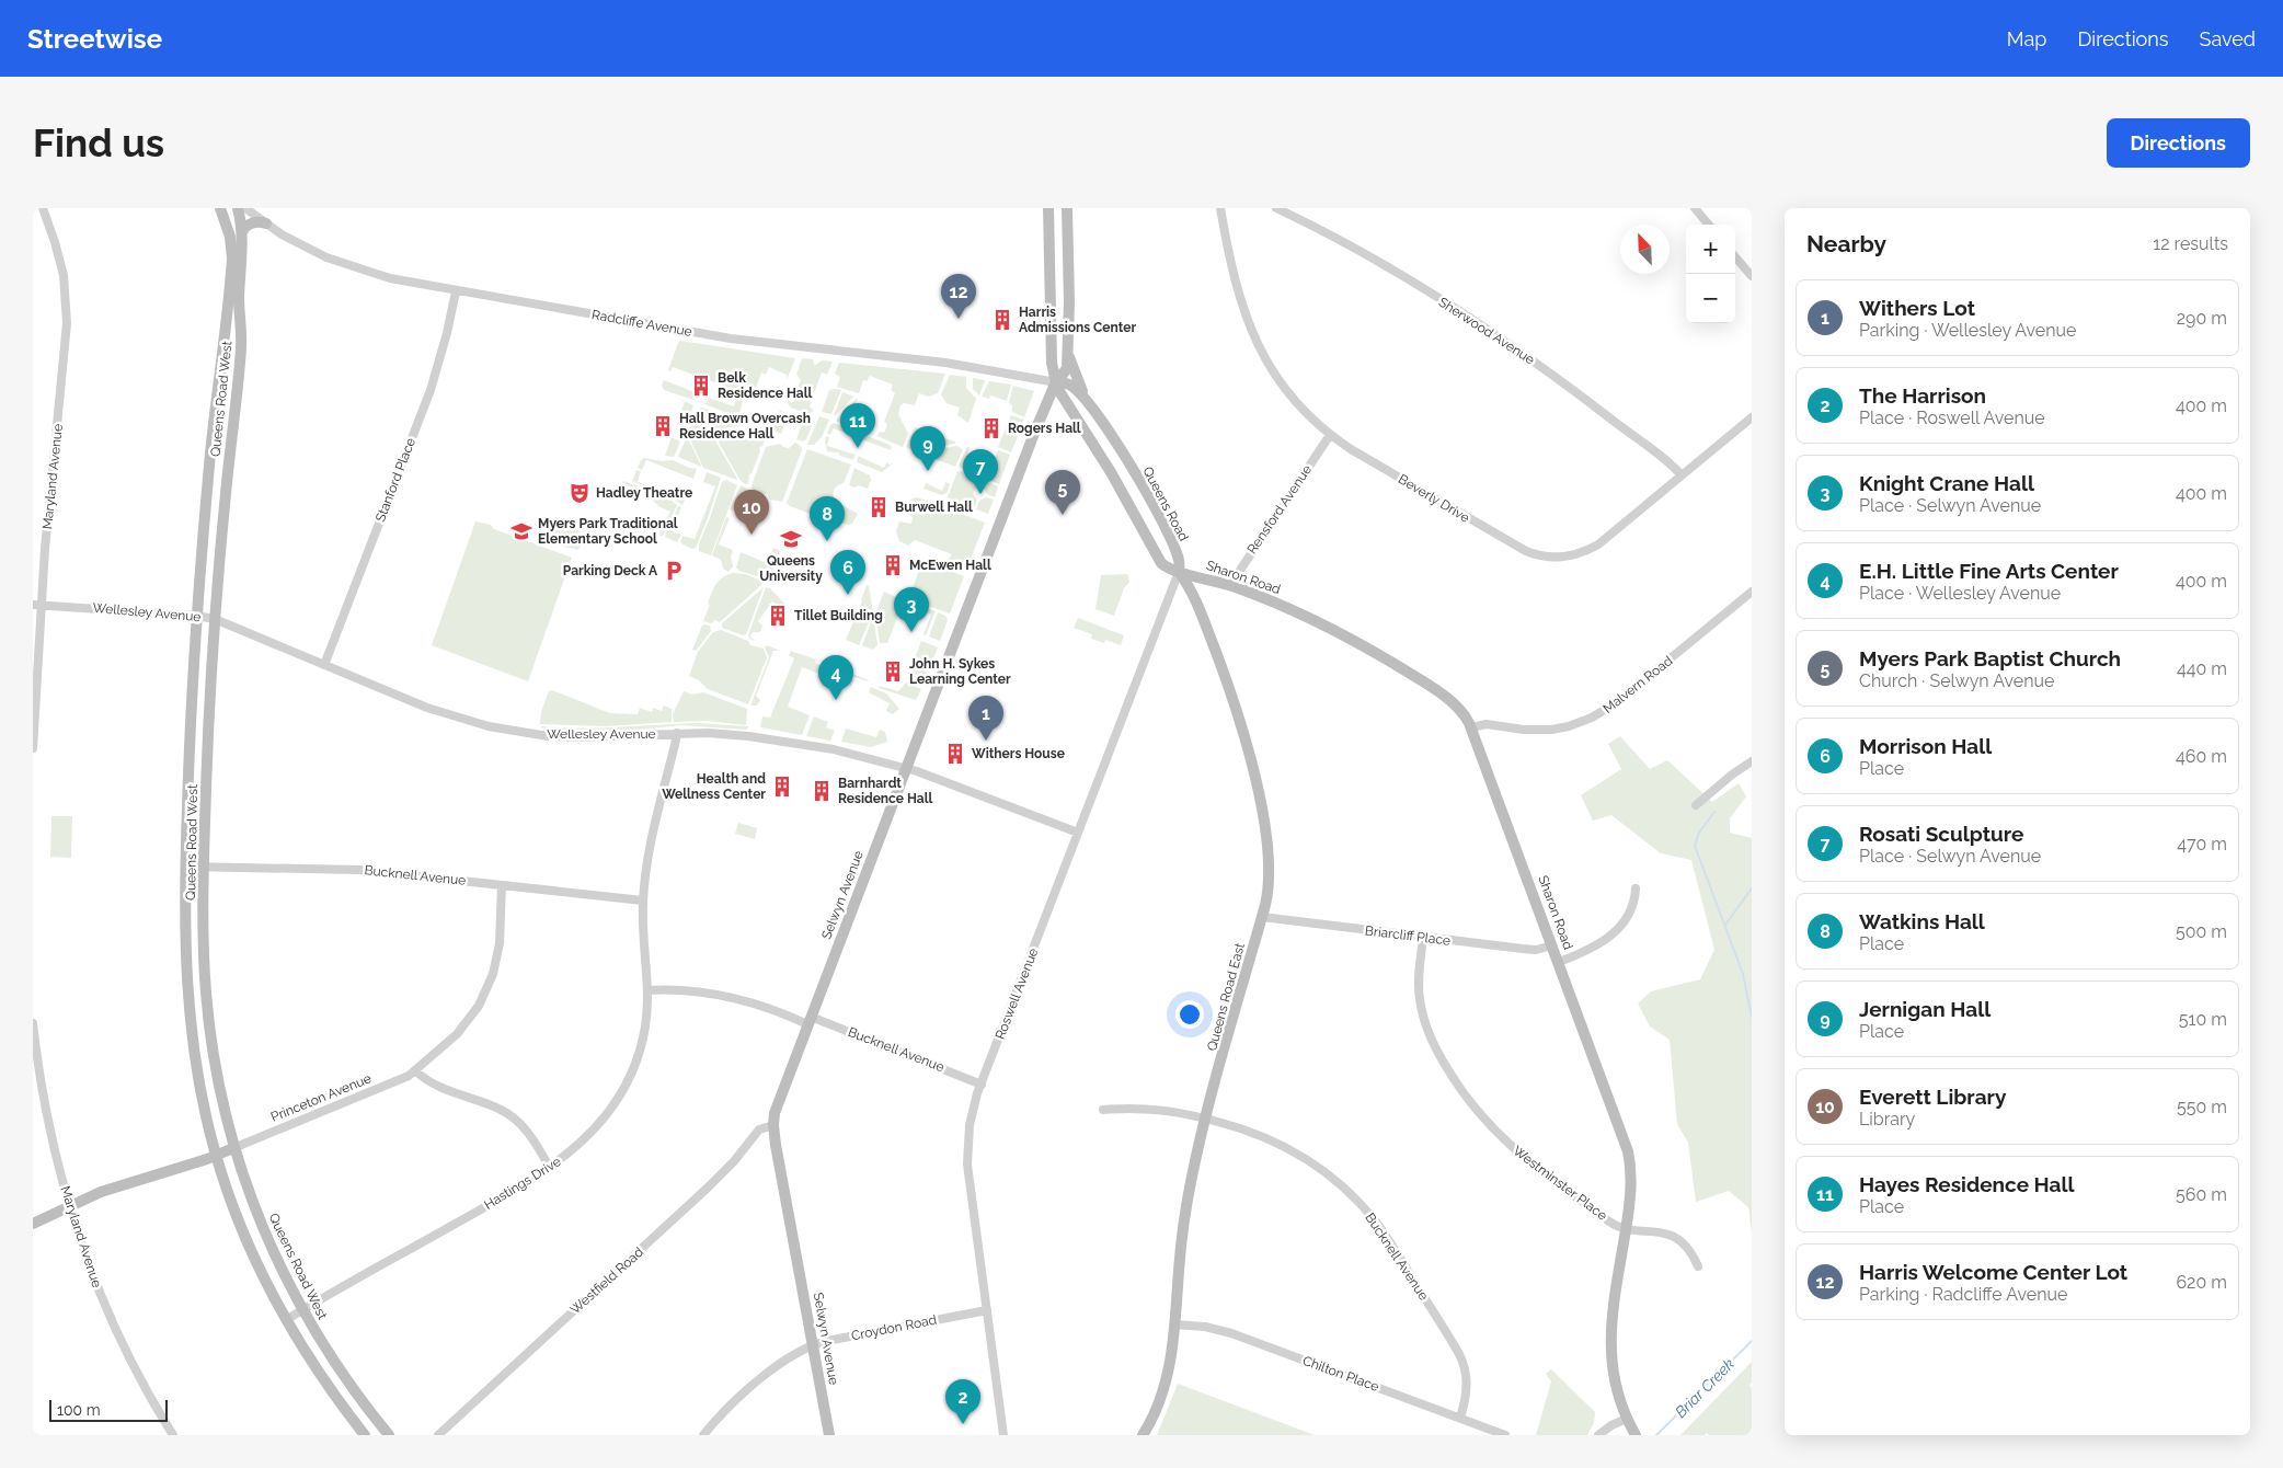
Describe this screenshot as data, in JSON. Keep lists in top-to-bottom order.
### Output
{
  "streets": {
    "street": [
      "Radcliffe Avenue",
      "Sherwood Avenue",
      "Queens Road West",
      "Maryland Avenue",
      "Stanford Place",
      "Beverly Drive",
      "Queens Road",
      "Rensford Avenue",
      "Sharon Road",
      "Wellesley Avenue",
      "Malvern Road",
      "Bucknell Avenue",
      "Selwyn Avenue",
      "Briarcliff Place",
      "Roswell Avenue",
      "Queens Road East",
      "Princeton Avenue",
      "Hastings Drive",
      "Westminster Place",
      "Westfield Road",
      "Croydon Road",
      "Chilton Place"
    ]
  },
  "crossings": [
    ["Radcliffe Avenue", "Stanford Place"],
    ["Radcliffe Avenue", "Queens Road"],
    ["Radcliffe Avenue", "Selwyn Avenue"],
    ["Sherwood Avenue", "Beverly Drive"],
    ["Queens Road West", "Wellesley Avenue"],
    ["Queens Road West", "Bucknell Avenue"],
    ["Queens Road West", "Princeton Avenue"],
    ["Queens Road West", "Hastings Drive"],
    ["Maryland Avenue", "Wellesley Avenue"],
    ["Maryland Avenue", "Princeton Avenue"],
    ["Stanford Place", "Wellesley Avenue"],
    ["Beverly Drive", "Rensford Avenue"],
    ["Queens Road", "Sharon Road"],
    ["Queens Road", "Selwyn Avenue"],
    ["Queens Road", "Roswell Avenue"],
    ["Queens Road", "Queens Road East"],
    ["Rensford Avenue", "Sharon Road"],
    ["Sharon Road", "Malvern Road"],
    ["Sharon Road", "Briarcliff Place"],
    ["Sharon Road", "Roswell Avenue"],
    ["Sharon Road", "Queens Road East"],
    ["Sharon Road", "Westminster Place"],
    ["Wellesley Avenue", "Selwyn Avenue"],
    ["Wellesley Avenue", "Roswell Avenue"],
    ["Wellesley Avenue", "Hastings Drive"],
    ["Bucknell Avenue", "Selwyn Avenue"],
    ["Bucknell Avenue", "Roswell Avenue"],
    ["Bucknell Avenue", "Queens Road East"],
    ["Bucknell Avenue", "Princeton Avenue"],
    ["Bucknell Avenue", "Hastings Drive"],
    ["Bucknell Avenue", "Chilton Place"],
    ["Selwyn Avenue", "Westfield Road"],
    ["Selwyn Avenue", "Croydon Road"],
    ["Briarcliff Place", "Queens Road East"],
    ["Briarcliff Place", "Westminster Place"],
    ["Roswell Avenue", "Queens Road East"],
    ["Roswell Avenue", "Croydon Road"],
    ["Queens Road East", "Chilton Place"]
  ],
  "water": ["Briar Creek"],
  "places": {
    "building": [
      "Harris Admissions Center",
      "Belk Residence Hall",
      "Hall Brown Overcash Residence Hall",
      "Rogers Hall",
      "Burwell Hall",
      "McEwen Hall",
      "Tillet Building",
      "John H. Sykes Learning Center",
      "Withers House",
      "Health and Wellness Center",
      "Barnhardt Residence Hall"
    ],
    "theatre": ["Hadley Theatre"],
    "school or university": ["Myers Park Traditional Elementary School", "Queens University"],
    "parking": ["Parking Deck A"]
  },
  "scale_bar": "100 m",
  "north": "top left",
  "page": {
    "header": "Streetwise",
    "nav": ["Map", "Directions", "Saved"],
    "buttons": "Directions",
    "title": "Find us",
    "heading": ["Nearby", "12 results"],
    "map_buttons": ["+", "−"],
    "pins": [
      "12",
      "11",
      "9",
      "7",
      "5",
      "10",
      "8",
      "6",
      "3",
      "4",
      "1",
      "2"
    ],
    "list": [
      {
        "mark": "1",
        "name": "Withers Lot",
        "note": "Parking · Wellesley Avenue",
        "value": "290 m"
      },
      {
        "mark": "2",
        "name": "The Harrison",
        "note": "Place · Roswell Avenue",
        "value": "400 m"
      },
      {
        "mark": "3",
        "name": "Knight Crane Hall",
        "note": "Place · Selwyn Avenue",
        "value": "400 m"
      },
      {
        "mark": "4",
        "name": "E.H. Little Fine Arts Center",
        "note": "Place · Wellesley Avenue",
        "value": "400 m"
      },
      {
        "mark": "5",
        "name": "Myers Park Baptist Church",
        "note": "Church · Selwyn Avenue",
        "value": "440 m"
      },
      {
        "mark": "6",
        "name": "Morrison Hall",
        "note": "Place",
        "value": "460 m"
      },
      {
        "mark": "7",
        "name": "Rosati Sculpture",
        "note": "Place · Selwyn Avenue",
        "value": "470 m"
      },
      {
        "mark": "8",
        "name": "Watkins Hall",
        "note": "Place",
        "value": "500 m"
      },
      {
        "mark": "9",
        "name": "Jernigan Hall",
        "note": "Place",
        "value": "510 m"
      },
      {
        "mark": "10",
        "name": "Everett Library",
        "note": "Library",
        "value": "550 m"
      },
      {
        "mark": "11",
        "name": "Hayes Residence Hall",
        "note": "Place",
        "value": "560 m"
      },
      {
        "mark": "12",
        "name": "Harris Welcome Center Lot",
        "note": "Parking · Radcliffe Avenue",
        "value": "620 m"
      }
    ],
    "scale": "100 m"
  }
}
